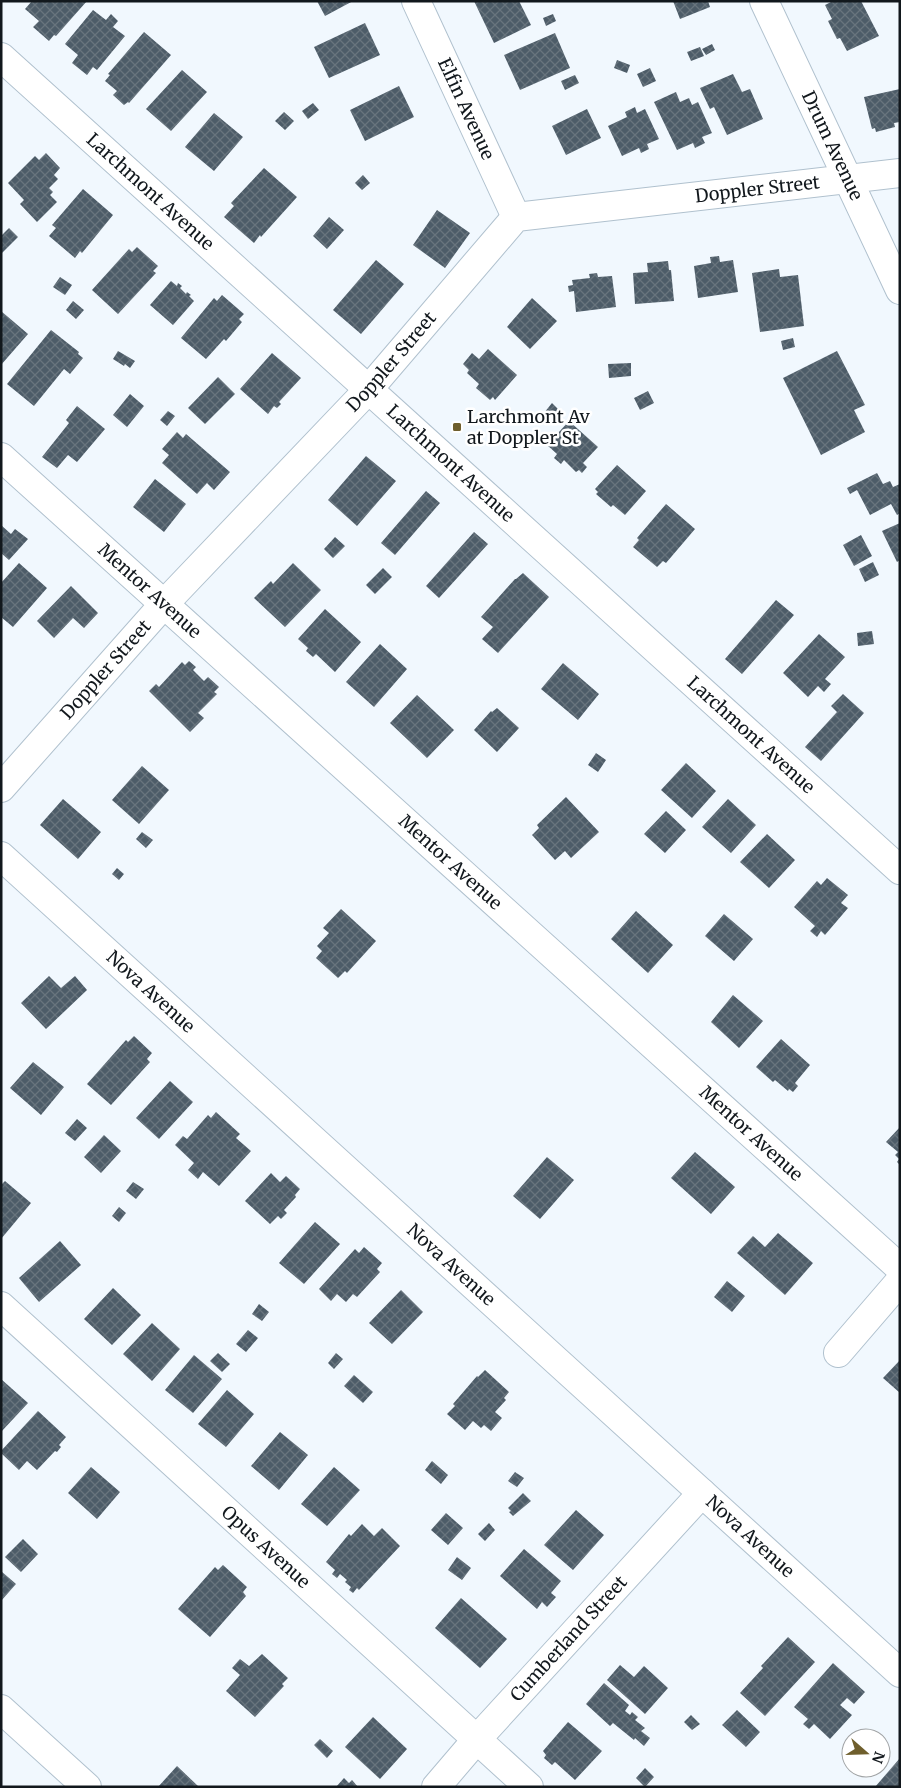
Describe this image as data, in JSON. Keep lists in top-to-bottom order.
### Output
{
  "streets": {
    "street": [
      "Elfin Avenue",
      "Drum Avenue",
      "Doppler Street",
      "Larchmont Avenue",
      "Mentor Avenue",
      "Nova Avenue",
      "Opus Avenue",
      "Cumberland Street"
    ]
  },
  "crossings": [
    ["Elfin Avenue", "Doppler Street"],
    ["Drum Avenue", "Doppler Street"],
    ["Doppler Street", "Larchmont Avenue"],
    ["Doppler Street", "Mentor Avenue"],
    ["Nova Avenue", "Cumberland Street"],
    ["Opus Avenue", "Cumberland Street"]
  ],
  "places": {
    "transit": ["Larchmont Av at Doppler St"]
  },
  "north": "right"
}
